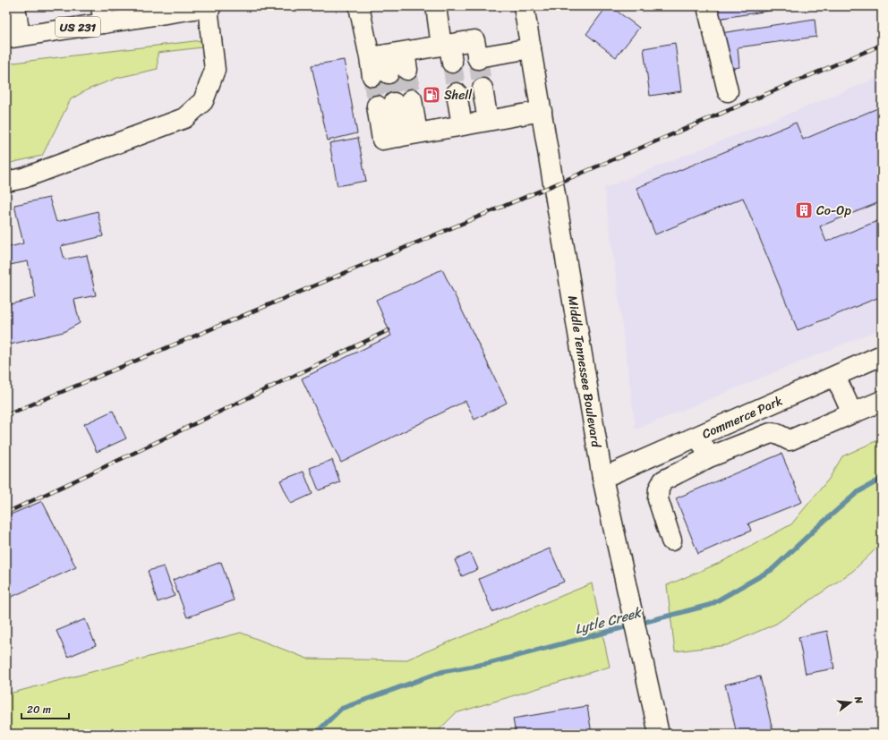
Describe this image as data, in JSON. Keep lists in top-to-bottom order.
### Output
{
  "streets": {
    "main road": ["US 231", "Middle Tennessee Boulevard", "Commerce Park"]
  },
  "crossings": [
    ["Middle Tennessee Boulevard", "Commerce Park"]
  ],
  "water": ["Lytle Creek"],
  "places": {
    "fuel station": ["Shell"],
    "building": ["Co-Op"]
  },
  "scale_bar": "20 m",
  "north": "right"
}
